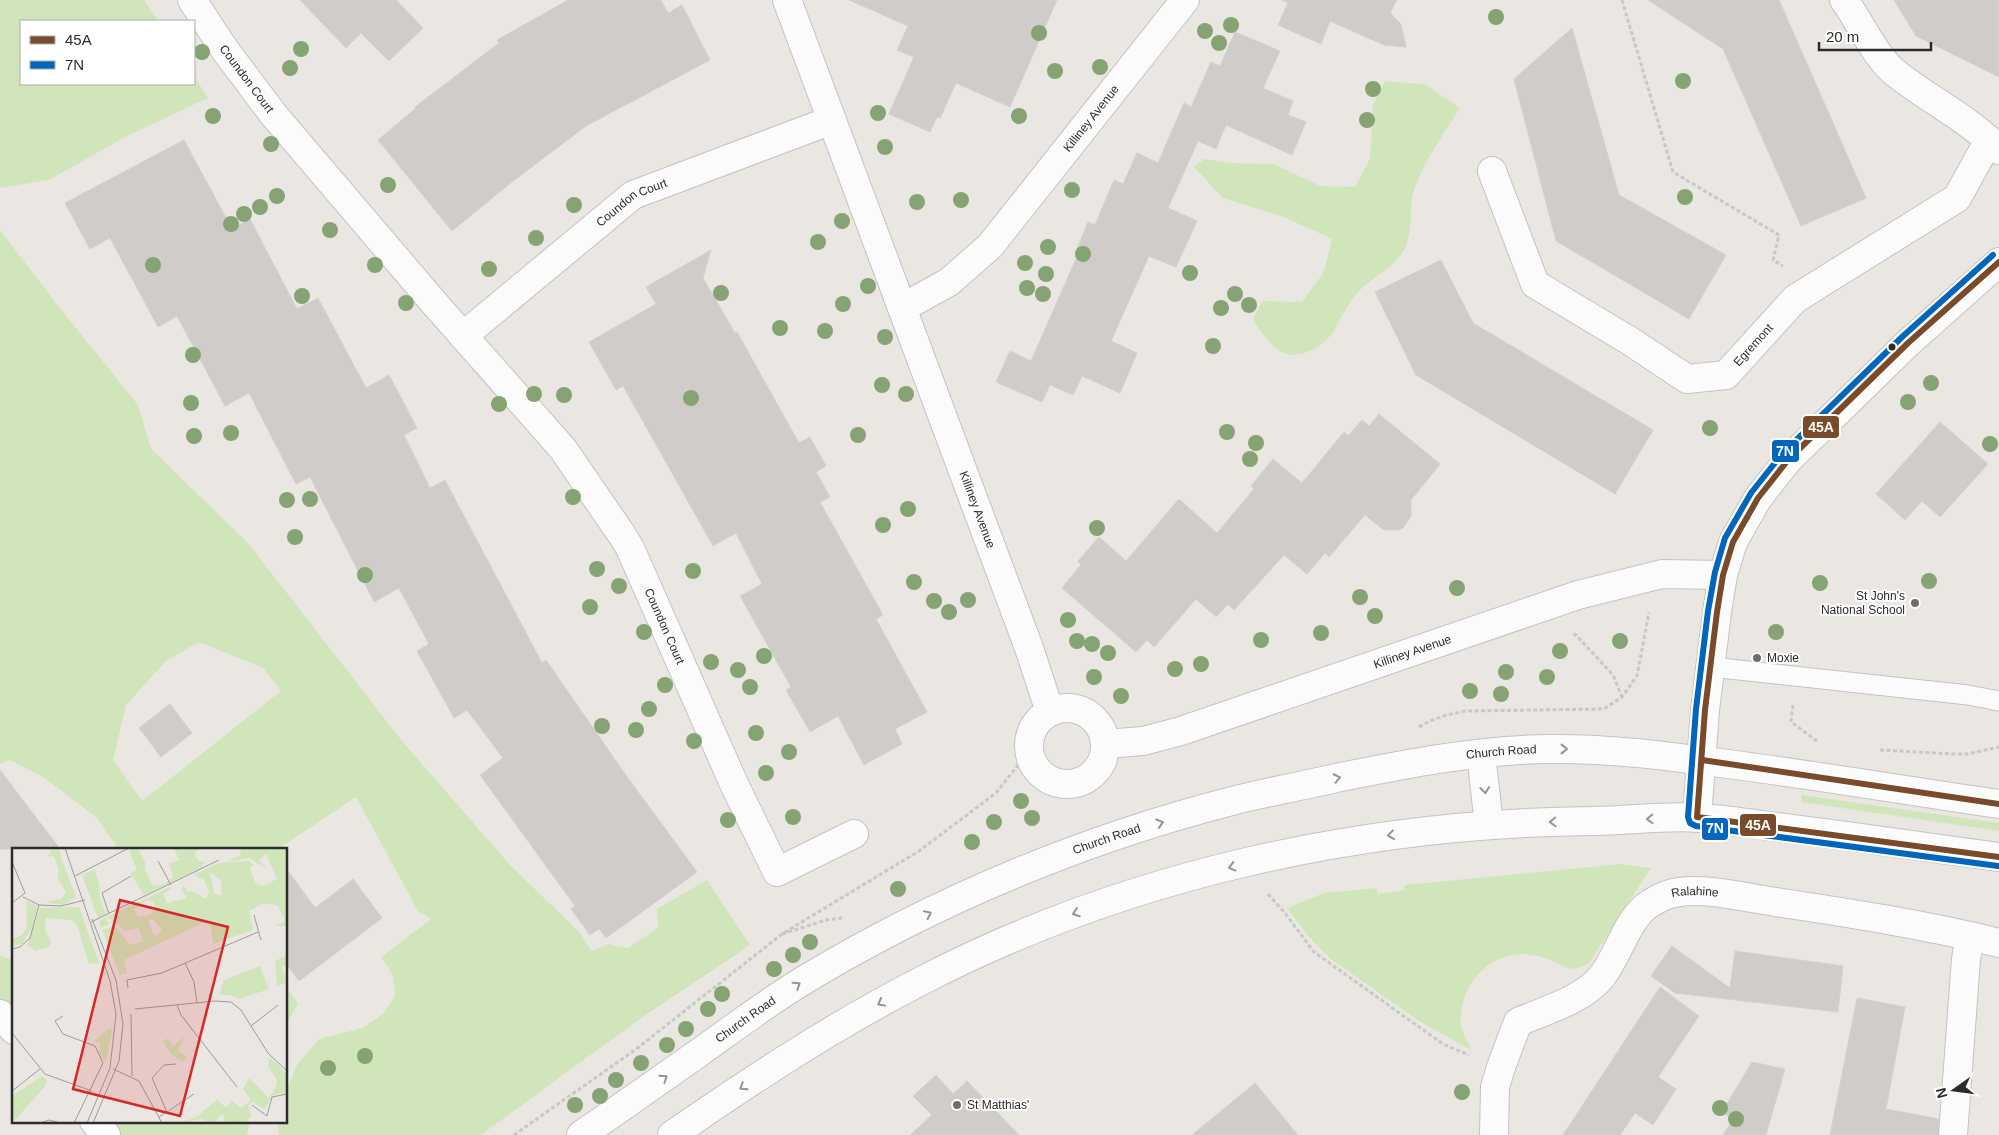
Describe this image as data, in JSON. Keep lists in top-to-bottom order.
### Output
{
  "streets": {
    "street": [
      "Coundon Court",
      "Killiney Avenue",
      "Egremont",
      "Church Road",
      "Ralahine"
    ]
  },
  "crossings": [
    ["Coundon Court", "Killiney Avenue"]
  ],
  "places": ["St John's National School", "Moxie", "St Matthias'"],
  "lines": ["transit line 7N", "transit line 45A"],
  "legend": ["45A", "7N"],
  "scale_bar": "20 m",
  "north": "left"
}
